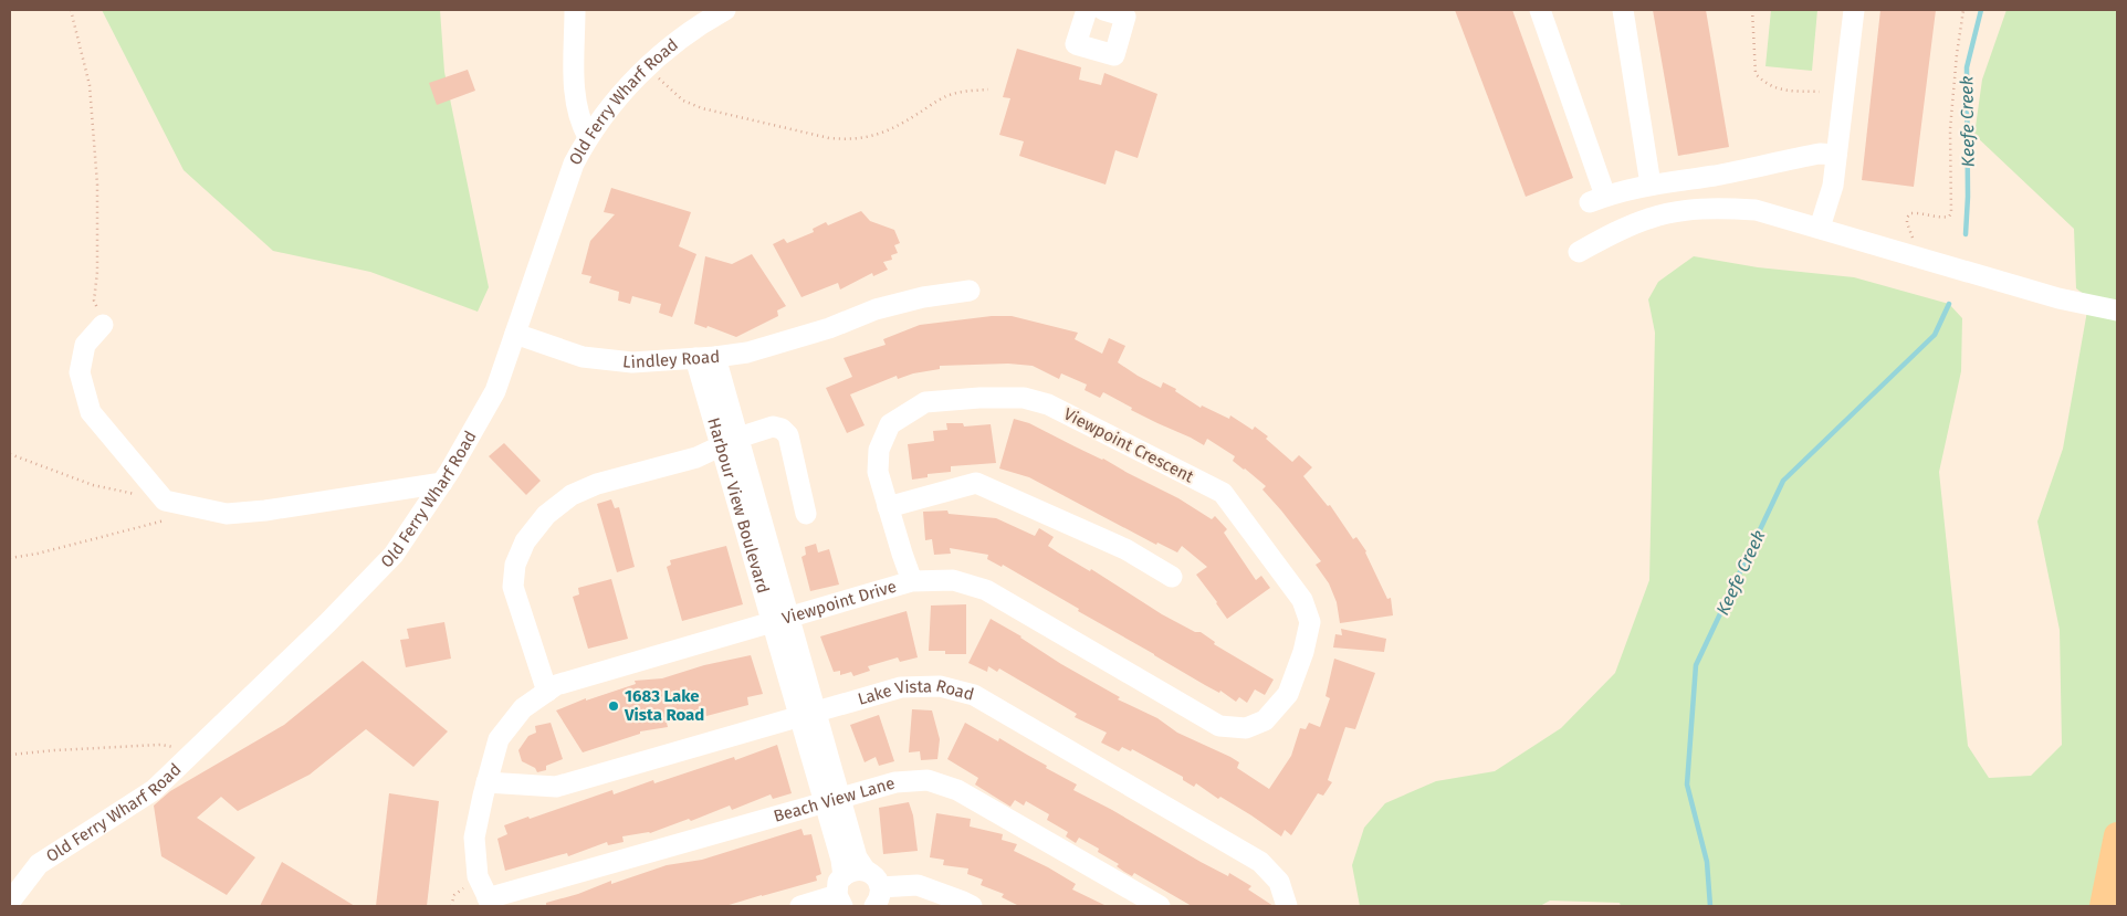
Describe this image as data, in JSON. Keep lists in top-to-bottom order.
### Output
{
  "streets": {
    "street": [
      "Old Ferry Wharf Road",
      "Lindley Road",
      "Viewpoint Crescent",
      "Harbour View Boulevard",
      "Viewpoint Drive",
      "Lake Vista Road",
      "Beach View Lane"
    ]
  },
  "crossings": [
    ["Old Ferry Wharf Road", "Lindley Road"],
    ["Lindley Road", "Harbour View Boulevard"],
    ["Viewpoint Crescent", "Viewpoint Drive"],
    ["Harbour View Boulevard", "Viewpoint Drive"],
    ["Harbour View Boulevard", "Lake Vista Road"],
    ["Harbour View Boulevard", "Beach View Lane"],
    ["Viewpoint Drive", "Lake Vista Road"],
    ["Viewpoint Drive", "Beach View Lane"]
  ],
  "water": ["Keefe Creek"],
  "places": ["1683 Lake Vista Road"]
}
